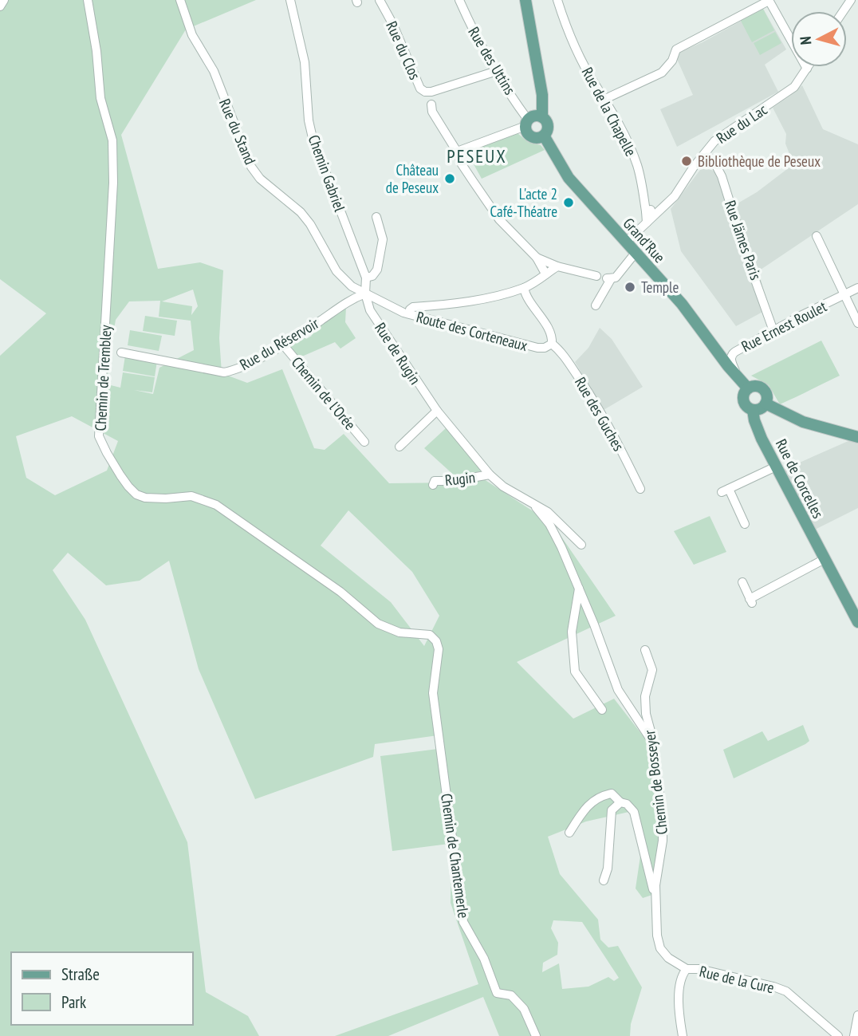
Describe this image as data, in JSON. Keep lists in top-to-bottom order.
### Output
{
  "streets": {
    "main road": ["Grand'Rue", "Rue de Corcelles"],
    "street": [
      "Rue du Clos",
      "Rue des Uttins",
      "Rue de la Chapelle",
      "Rue du Lac",
      "Rue du Stand",
      "Chemin Gabriel",
      "Rue Jämes Paris",
      "Rue Ernest Roulet",
      "Route des Corteneaux",
      "Rue du Réservoir",
      "Rue de Rugin",
      "Chemin de Trembley",
      "Chemin de l'Orée",
      "Rue des Guches",
      "Rugin",
      "Chemin de Bosseyer",
      "Chemin de Chantemerle",
      "Rue de la Cure"
    ]
  },
  "crossings": [
    ["Rue du Clos", "Rue des Uttins"],
    ["Rue des Uttins", "Grand'Rue"],
    ["Rue de la Chapelle", "Rue du Lac"],
    ["Rue du Lac", "Rue Jämes Paris"],
    ["Rue du Stand", "Chemin Gabriel"],
    ["Rue du Stand", "Route des Corteneaux"],
    ["Rue du Stand", "Rue du Réservoir"],
    ["Rue du Stand", "Rue de Rugin"],
    ["Chemin Gabriel", "Route des Corteneaux"],
    ["Chemin Gabriel", "Rue du Réservoir"],
    ["Chemin Gabriel", "Rue de Rugin"],
    ["Grand'Rue", "Rue Ernest Roulet"],
    ["Grand'Rue", "Rue de Corcelles"],
    ["Rue Jämes Paris", "Rue Ernest Roulet"],
    ["Route des Corteneaux", "Rue du Réservoir"],
    ["Route des Corteneaux", "Rue de Rugin"],
    ["Route des Corteneaux", "Rue des Guches"],
    ["Rue du Réservoir", "Rue de Rugin"],
    ["Rue du Réservoir", "Chemin de l'Orée"],
    ["Rue de Rugin", "Rugin"],
    ["Rue de Rugin", "Chemin de Bosseyer"],
    ["Chemin de Trembley", "Chemin de Chantemerle"],
    ["Chemin de Bosseyer", "Rue de la Cure"]
  ],
  "districts": ["PESEUX"],
  "places": [
    "Bibliothèque de Peseux",
    "Château de Peseux",
    "L'acte 2 Café-Théatre",
    "Temple"
  ],
  "legend": ["Straße", "Park"],
  "north": "left"
}
